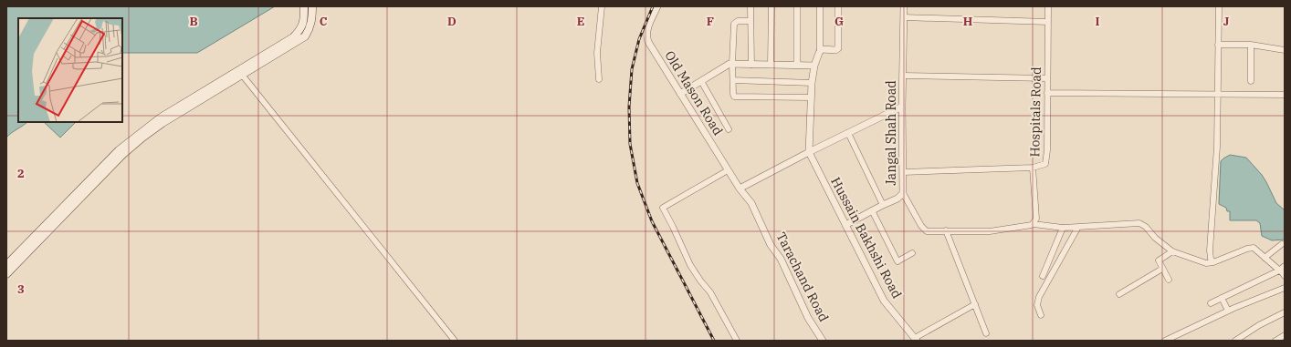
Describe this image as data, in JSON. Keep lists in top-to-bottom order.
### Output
{
  "streets": {
    "street": [
      "Old Mason Road",
      "Hospitals Road",
      "Jangal Shah Road",
      "Hussain Bakhshi Road",
      "Tarachand Road"
    ]
  },
  "crossings": [
    ["Old Mason Road", "Tarachand Road"],
    ["Hospitals Road", "Jangal Shah Road"],
    ["Jangal Shah Road", "Hussain Bakhshi Road"]
  ],
  "grid": {
    "columns": [
      "B",
      "C",
      "D",
      "E",
      "F",
      "G",
      "H",
      "I",
      "J"
    ],
    "rows": ["2", "3"]
  }
}
